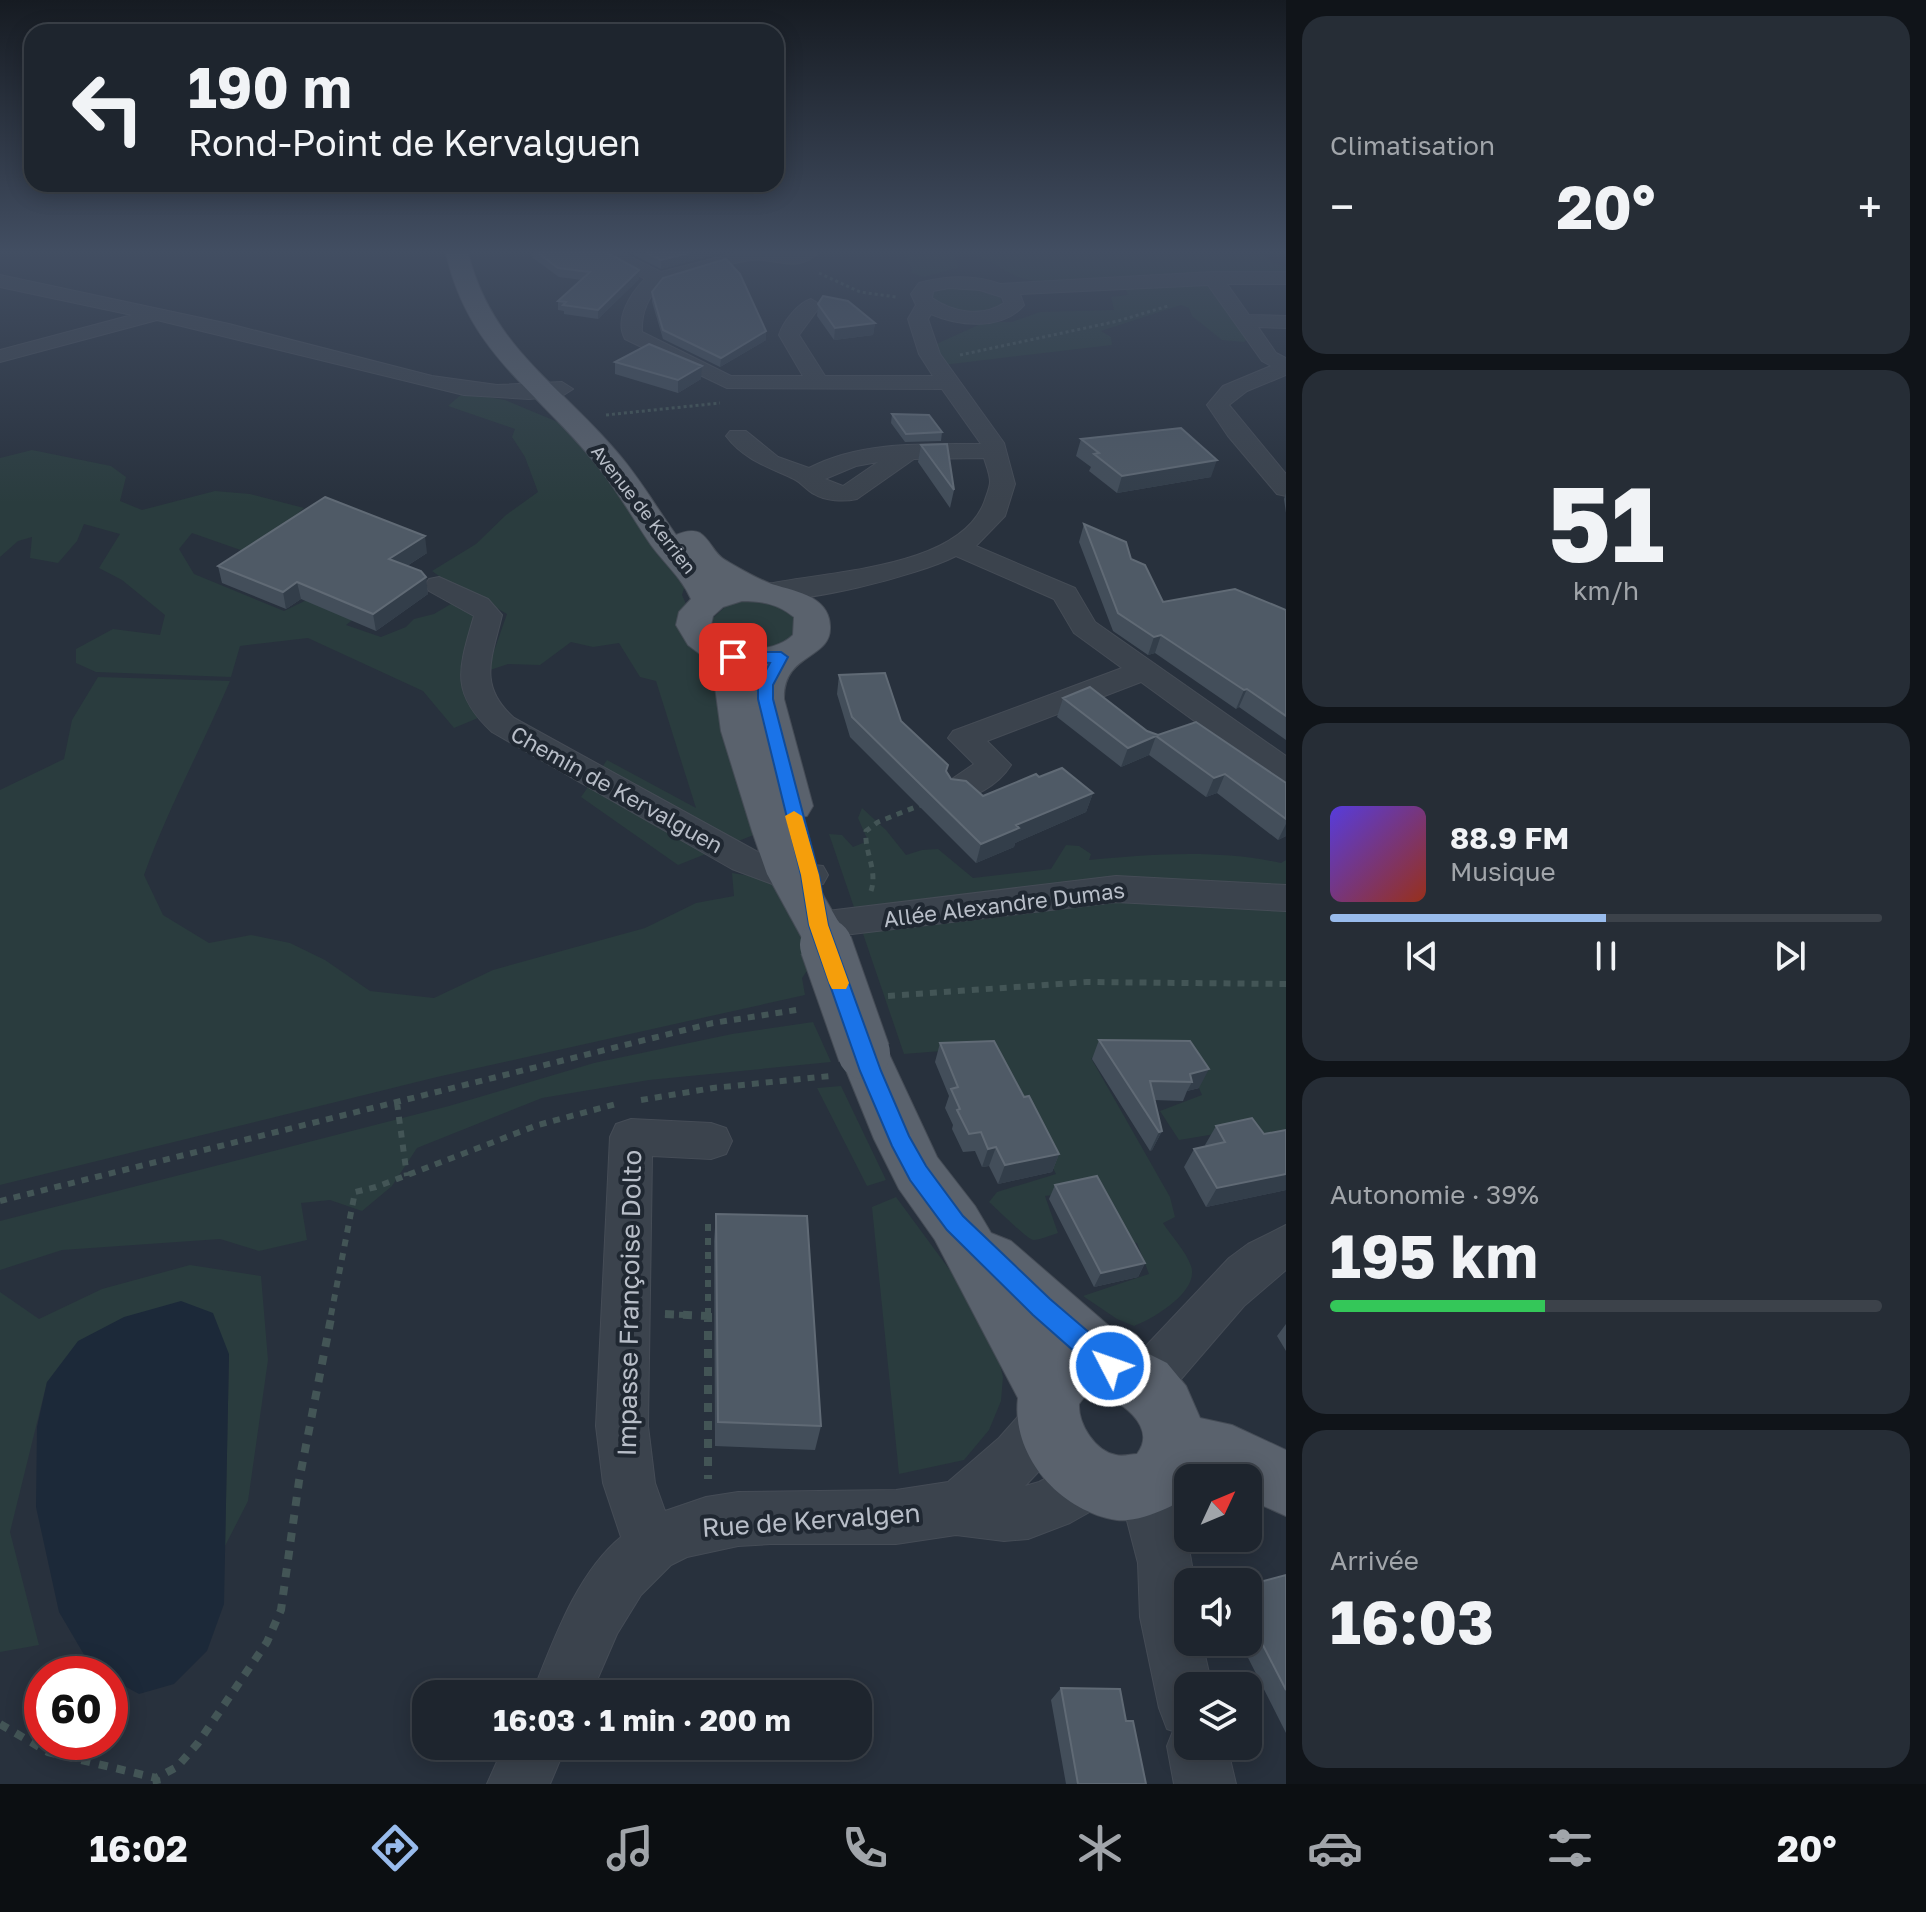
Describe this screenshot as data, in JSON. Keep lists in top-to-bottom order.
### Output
{
  "streets": {
    "main road": ["Avenue de Kerrien"],
    "street": [
      "Chemin de Kervalguen",
      "Allée Alexandre Dumas",
      "Impasse Françoise Dolto",
      "Rue de Kervalgen"
    ]
  },
  "crossings": [
    ["Impasse Françoise Dolto", "Rue de Kervalgen"]
  ],
  "north": "top right",
  "page": {
    "tile": [
      "Climatisation",
      ["51", "km/h"],
      ["Autonomie · 39%", "195 km"],
      ["Arrivée", "16:03"]
    ],
    "turn": ["190 m", "Rond-Point de Kervalguen"],
    "heat": ["−", "20°", "+"],
    "song": ["88.9 FM", "Musique"],
    "limit": "60",
    "trip": "16:03 · 1 min · 200 m",
    "tabs": ["16:02", "20°"]
  }
}
